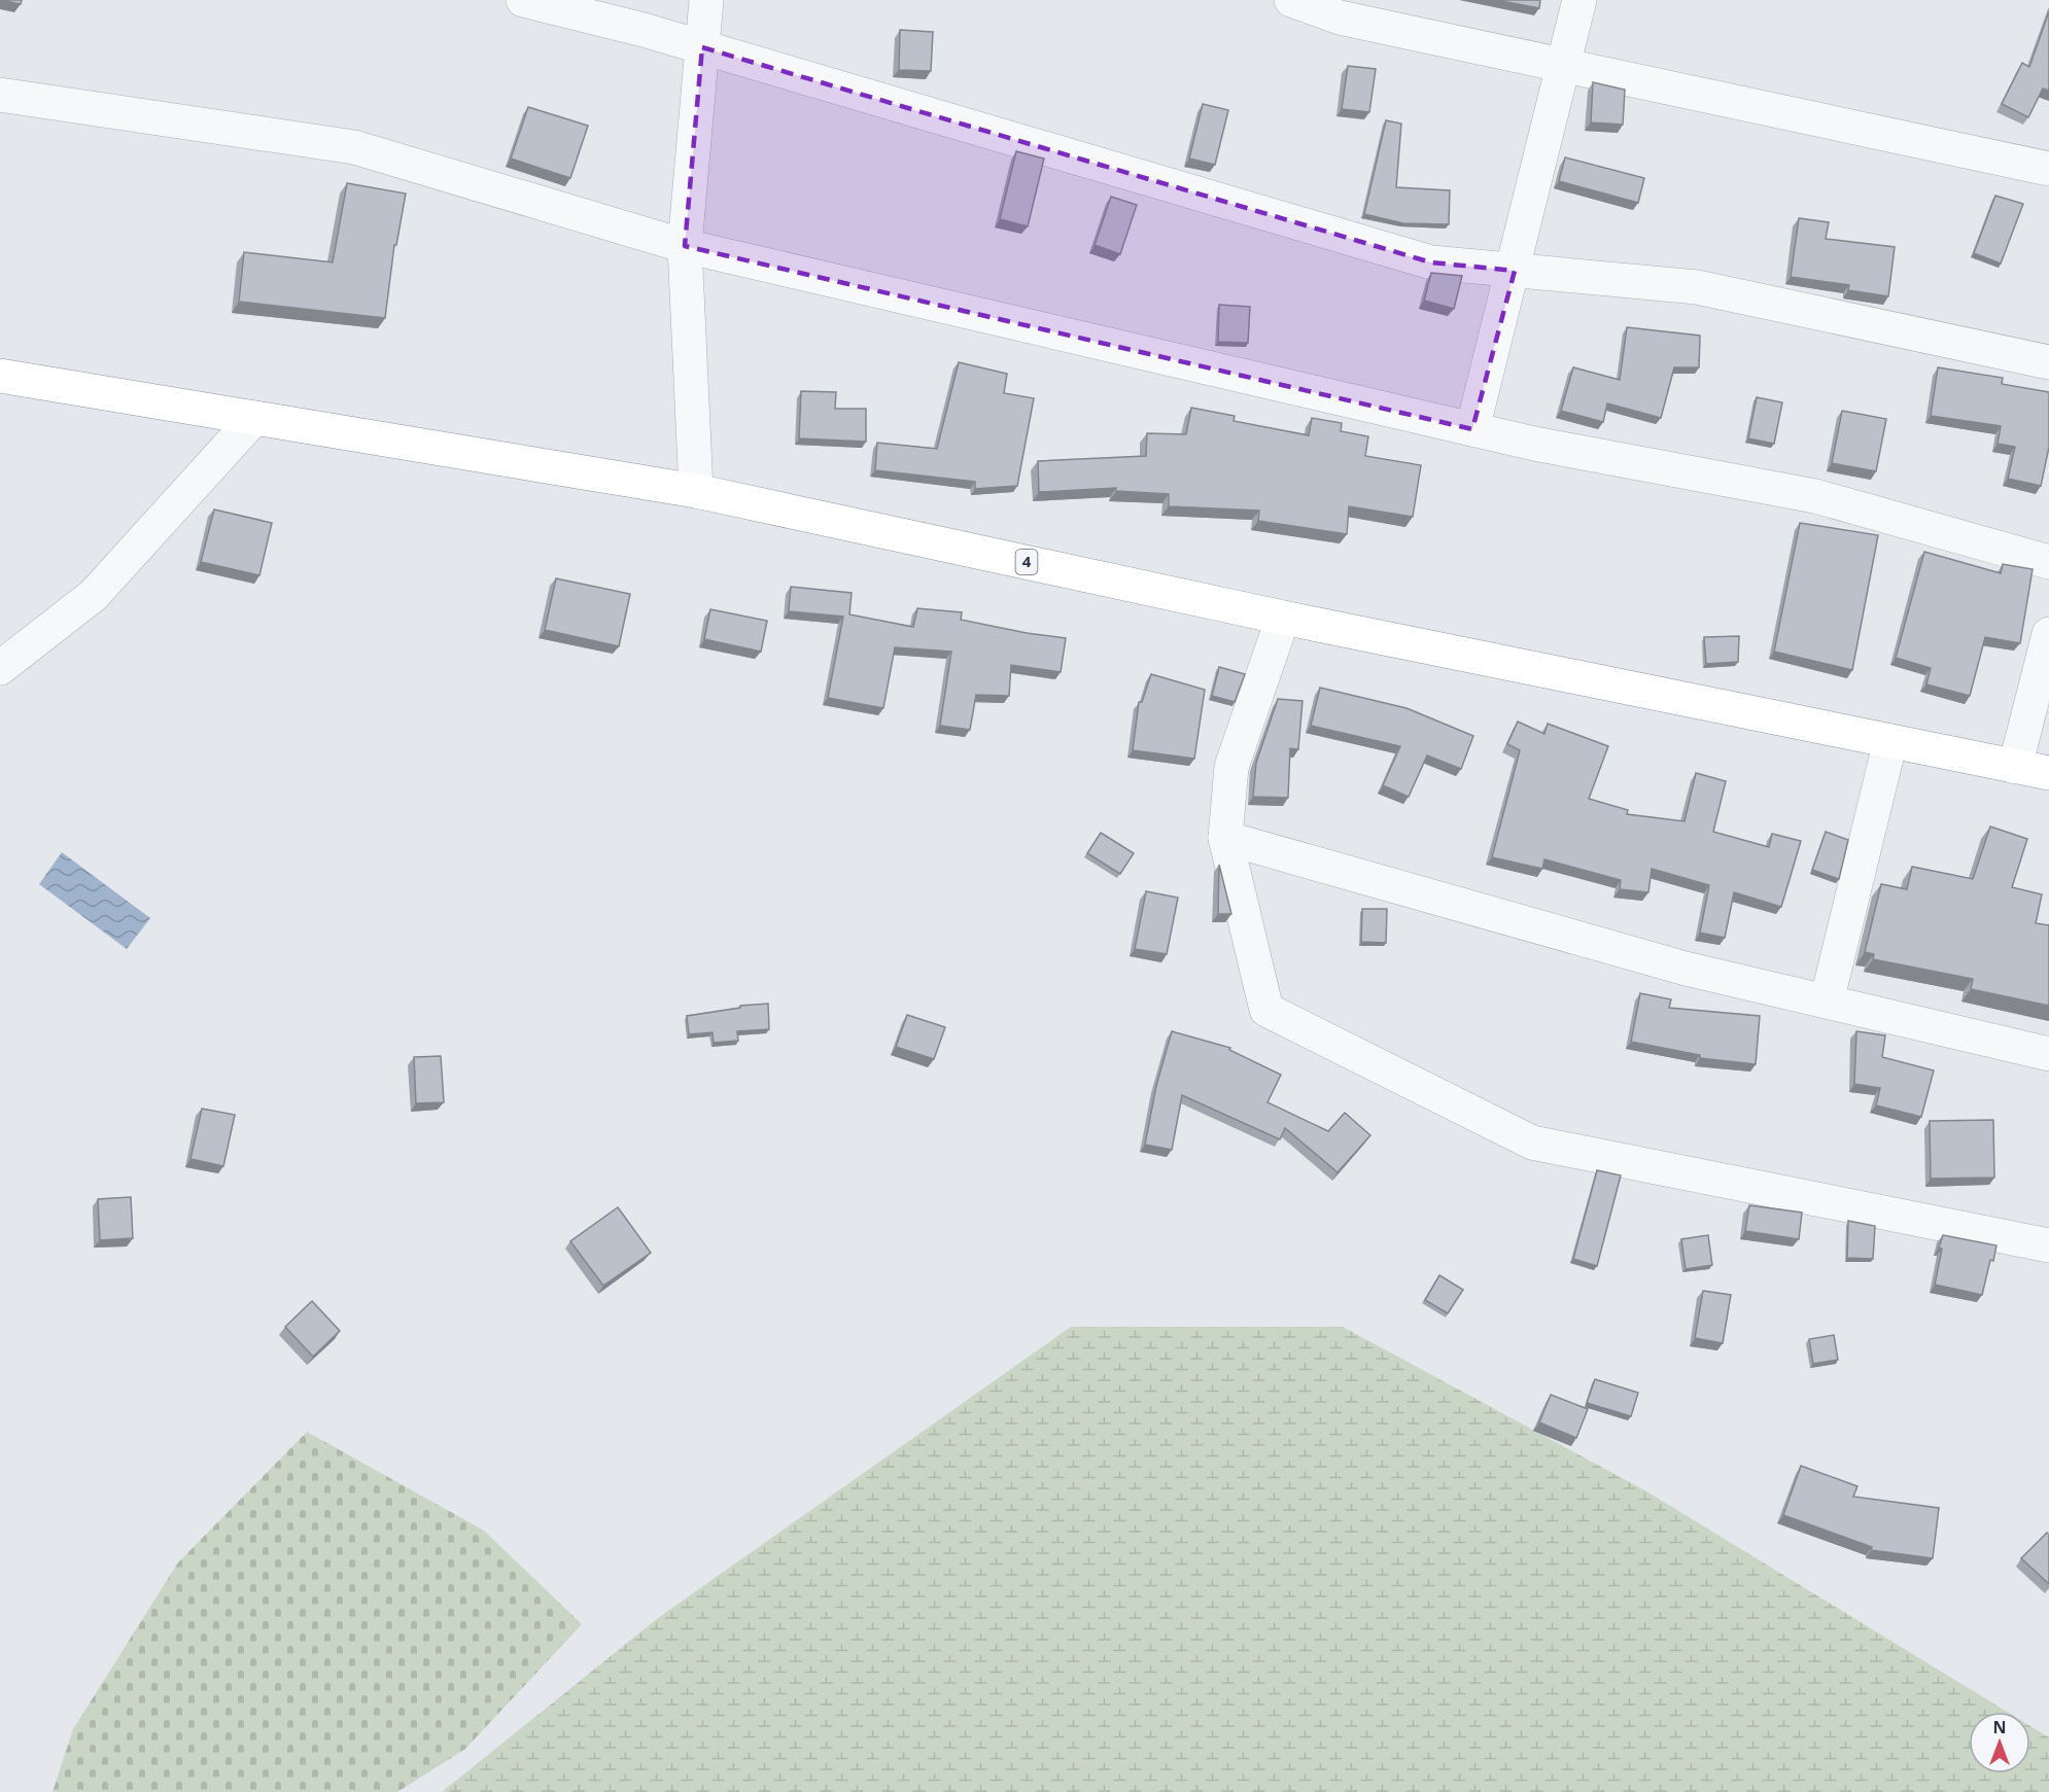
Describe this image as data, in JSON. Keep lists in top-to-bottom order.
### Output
{
  "streets": {
    "highway": ["4"]
  },
  "north": "top"
}
